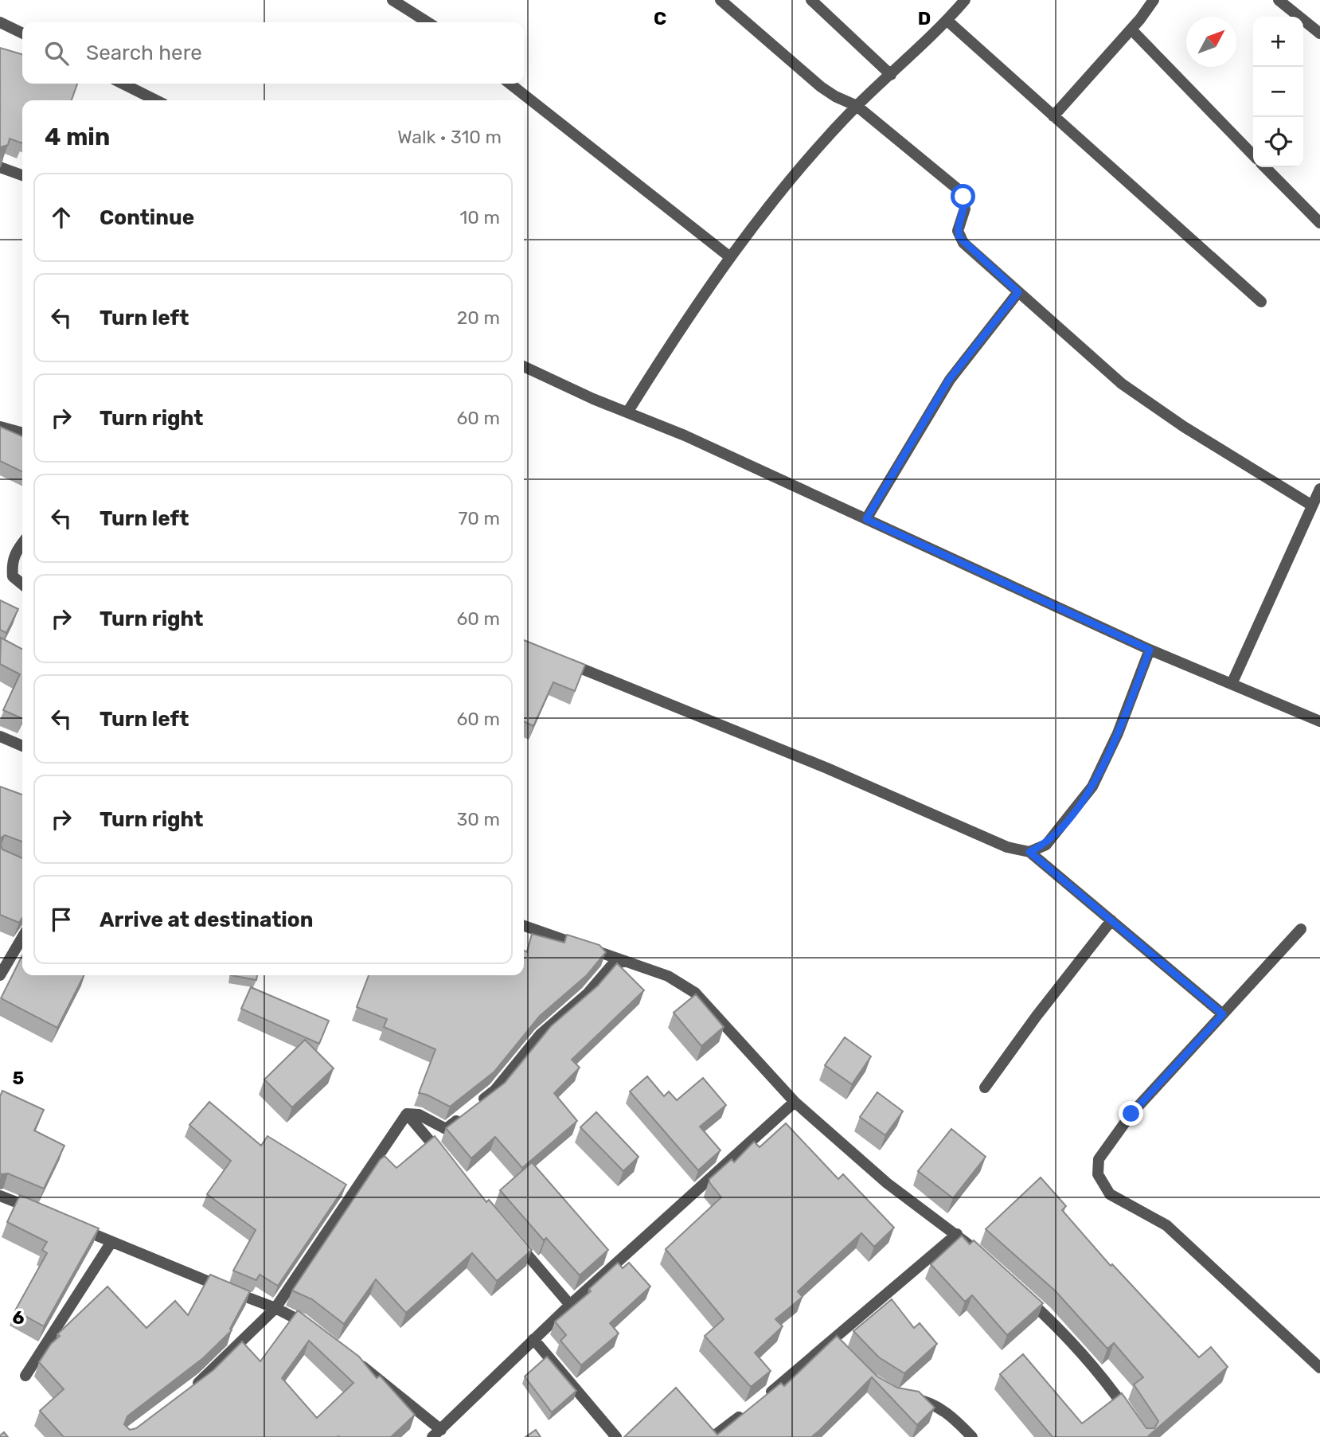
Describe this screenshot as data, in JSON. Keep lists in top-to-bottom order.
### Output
{
  "north": "top right",
  "page": {
    "map_buttons": ["+", "−"],
    "search": "Search here",
    "heading": ["4 min", "Walk · 310 m"],
    "list": [
      ["Continue", "10 m"],
      ["Turn left", "20 m"],
      ["Turn right", "60 m"],
      ["Turn left", "70 m"],
      ["Turn right", "60 m"],
      ["Turn left", "60 m"],
      ["Turn right", "30 m"],
      "Arrive at destination"
    ]
  },
  "grid": {
    "columns": ["C", "D"],
    "rows": ["5", "6"]
  }
}
